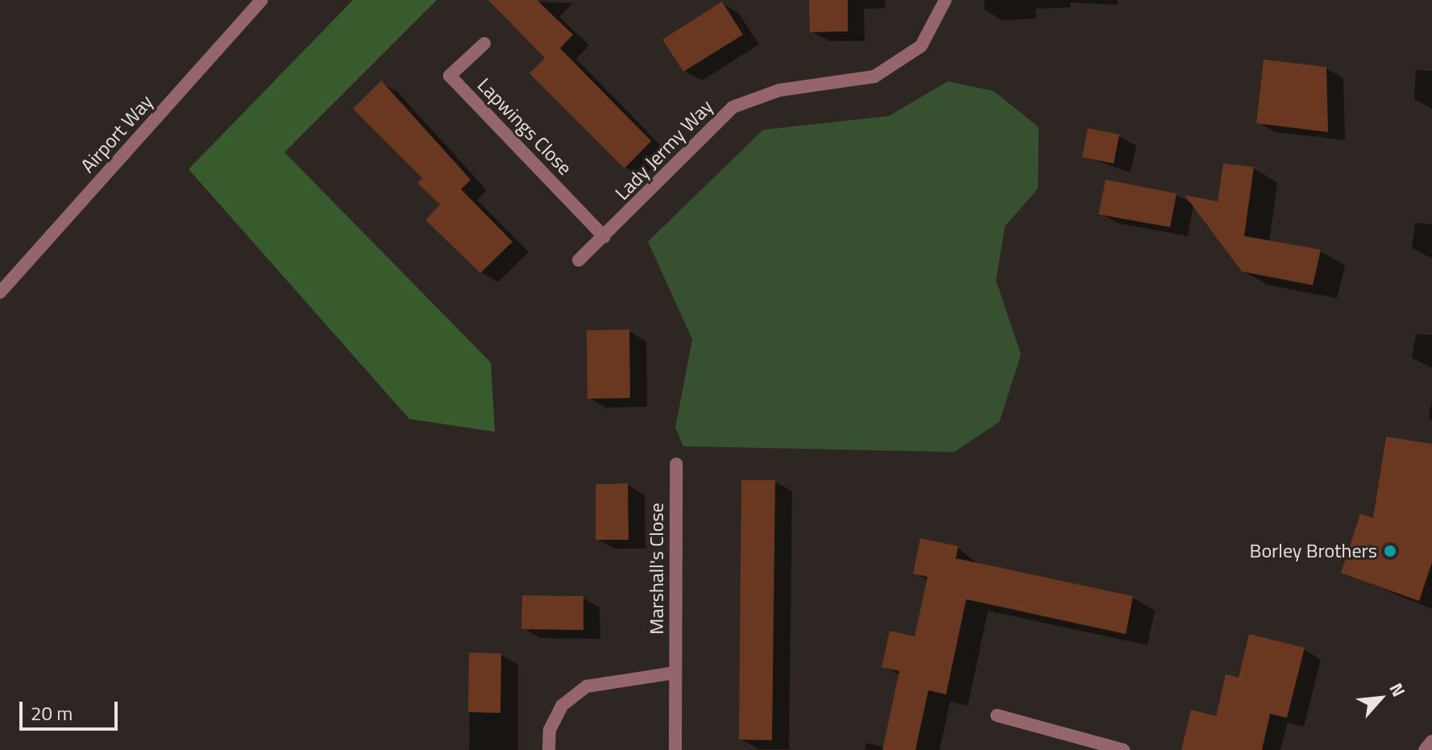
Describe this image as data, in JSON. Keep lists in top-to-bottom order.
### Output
{
  "streets": {
    "street": [
      "Lapwings Close",
      "Airport Way",
      "Lady Jermy Way",
      "Marshall's Close"
    ]
  },
  "crossings": [
    ["Lapwings Close", "Lady Jermy Way"]
  ],
  "places": ["Borley Brothers"],
  "scale_bar": "20 m",
  "north": "top right"
}
